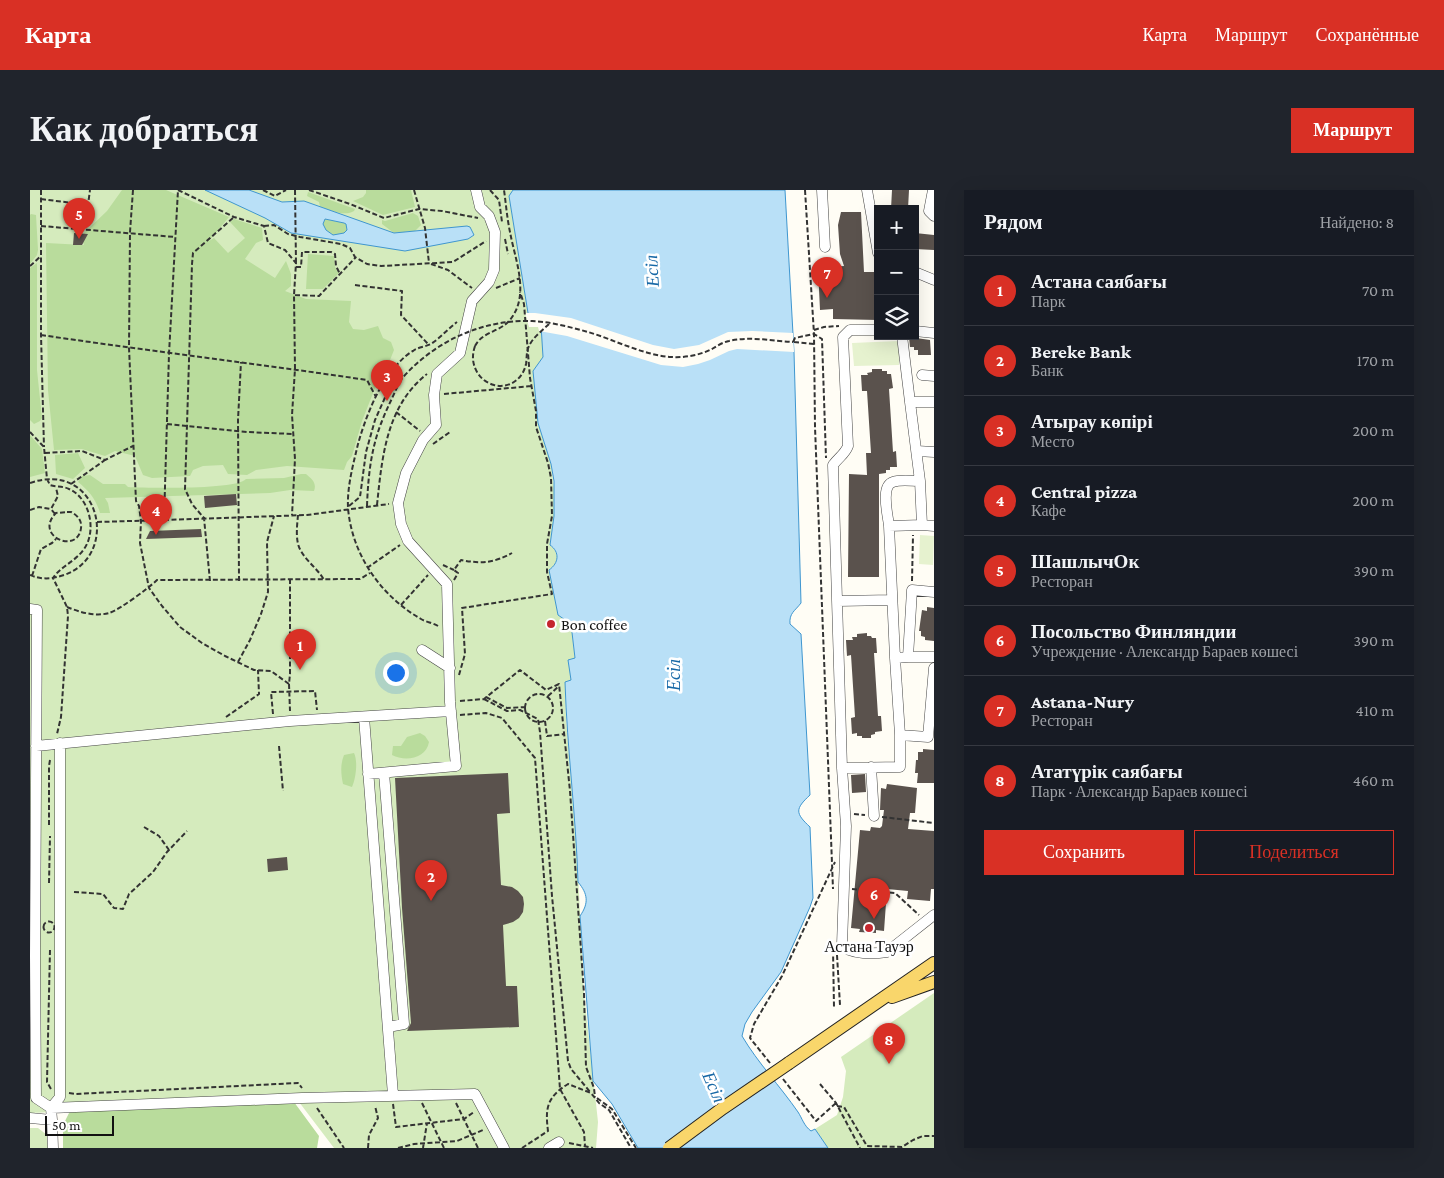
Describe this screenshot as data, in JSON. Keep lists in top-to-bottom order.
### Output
{
  "water": ["Есіл"],
  "places": ["Bon coffee", "Астана Тауэр"],
  "scale_bar": "50 m",
  "page": {
    "header": "Карта",
    "nav": ["Карта", "Маршрут", "Сохранённые"],
    "buttons": [
      "Маршрут",
      ["Сохранить", "Поделиться"]
    ],
    "title": "Как добраться",
    "heading": ["Рядом", "Найдено: 8"],
    "pins": [
      "5",
      "7",
      "3",
      "4",
      "1",
      "2",
      "6",
      "8"
    ],
    "map_buttons": ["+", "−"],
    "list": [
      {
        "mark": "1",
        "name": "Астана саябағы",
        "note": "Парк",
        "value": "70 m"
      },
      {
        "mark": "2",
        "name": "Bereke Bank",
        "note": "Банк",
        "value": "170 m"
      },
      {
        "mark": "3",
        "name": "Атырау көпірі",
        "note": "Место",
        "value": "200 m"
      },
      {
        "mark": "4",
        "name": "Central pizza",
        "note": "Кафе",
        "value": "200 m"
      },
      {
        "mark": "5",
        "name": "ШашлычОк",
        "note": "Ресторан",
        "value": "390 m"
      },
      {
        "mark": "6",
        "name": "Посольство Финляндии",
        "note": "Учреждение · Александр Бараев көшесі",
        "value": "390 m"
      },
      {
        "mark": "7",
        "name": "Astana-Nury",
        "note": "Ресторан",
        "value": "410 m"
      },
      {
        "mark": "8",
        "name": "Ататүрік саябағы",
        "note": "Парк · Александр Бараев көшесі",
        "value": "460 m"
      }
    ],
    "scale": "50 m"
  }
}
